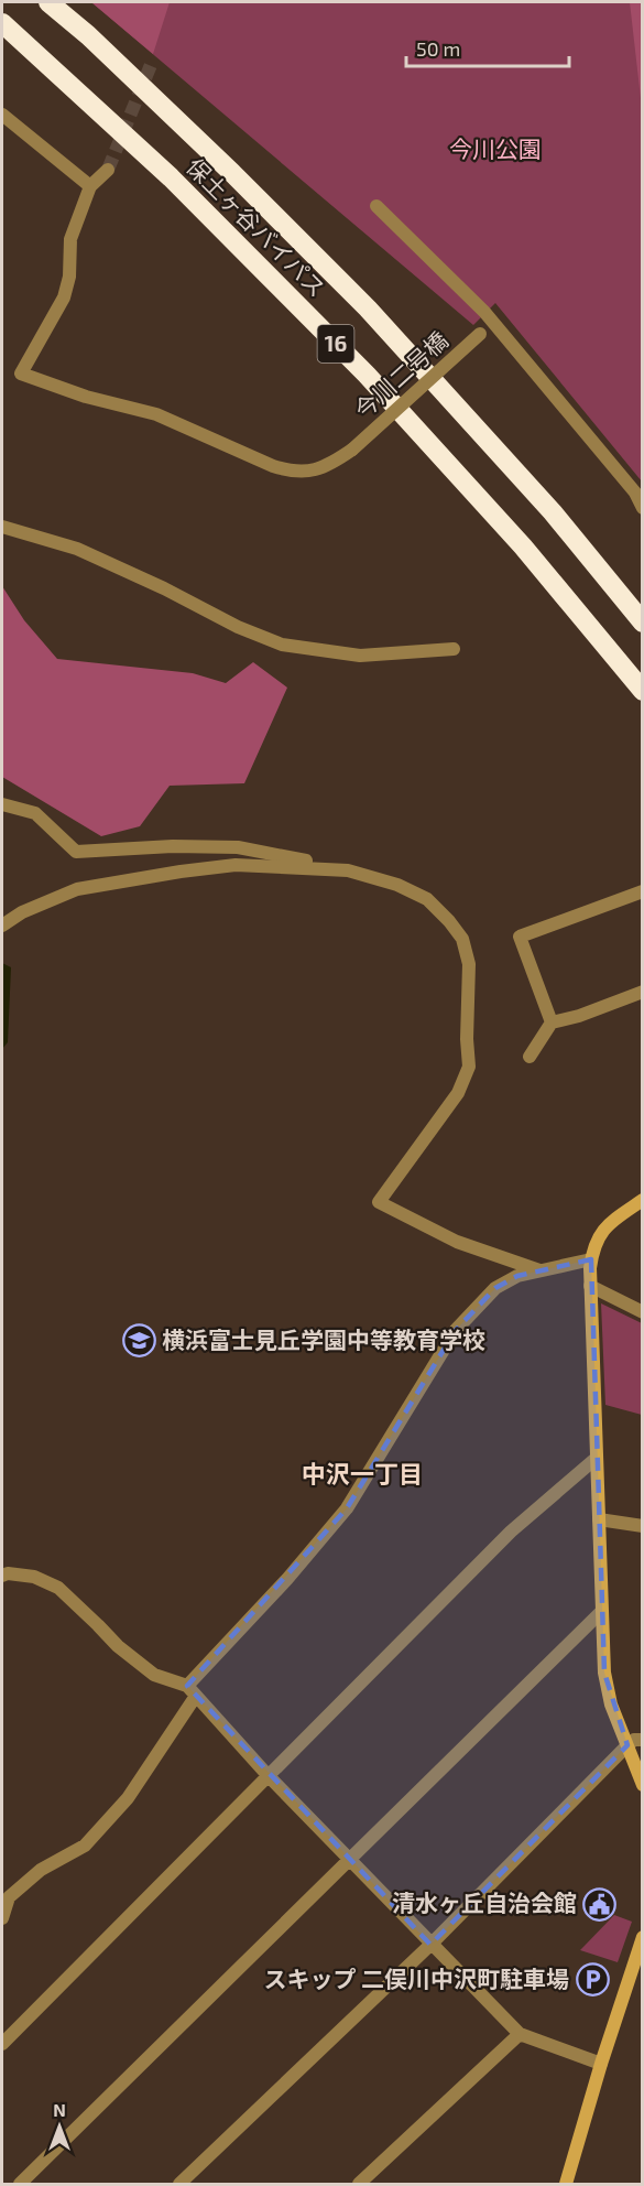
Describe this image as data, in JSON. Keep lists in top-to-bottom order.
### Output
{
  "streets": {
    "highway": ["保土ヶ谷バイパス", "16"],
    "street": ["今川二号橋"]
  },
  "districts": ["中沢一丁目"],
  "parks": ["今川公園"],
  "places": {
    "school or university": ["横浜富士見丘学園中等教育学校"],
    "public building": ["清水ヶ丘自治会館"],
    "parking": ["スキップ 二俣川中沢町駐車場"]
  },
  "scale_bar": "50 m",
  "north": "top"
}
